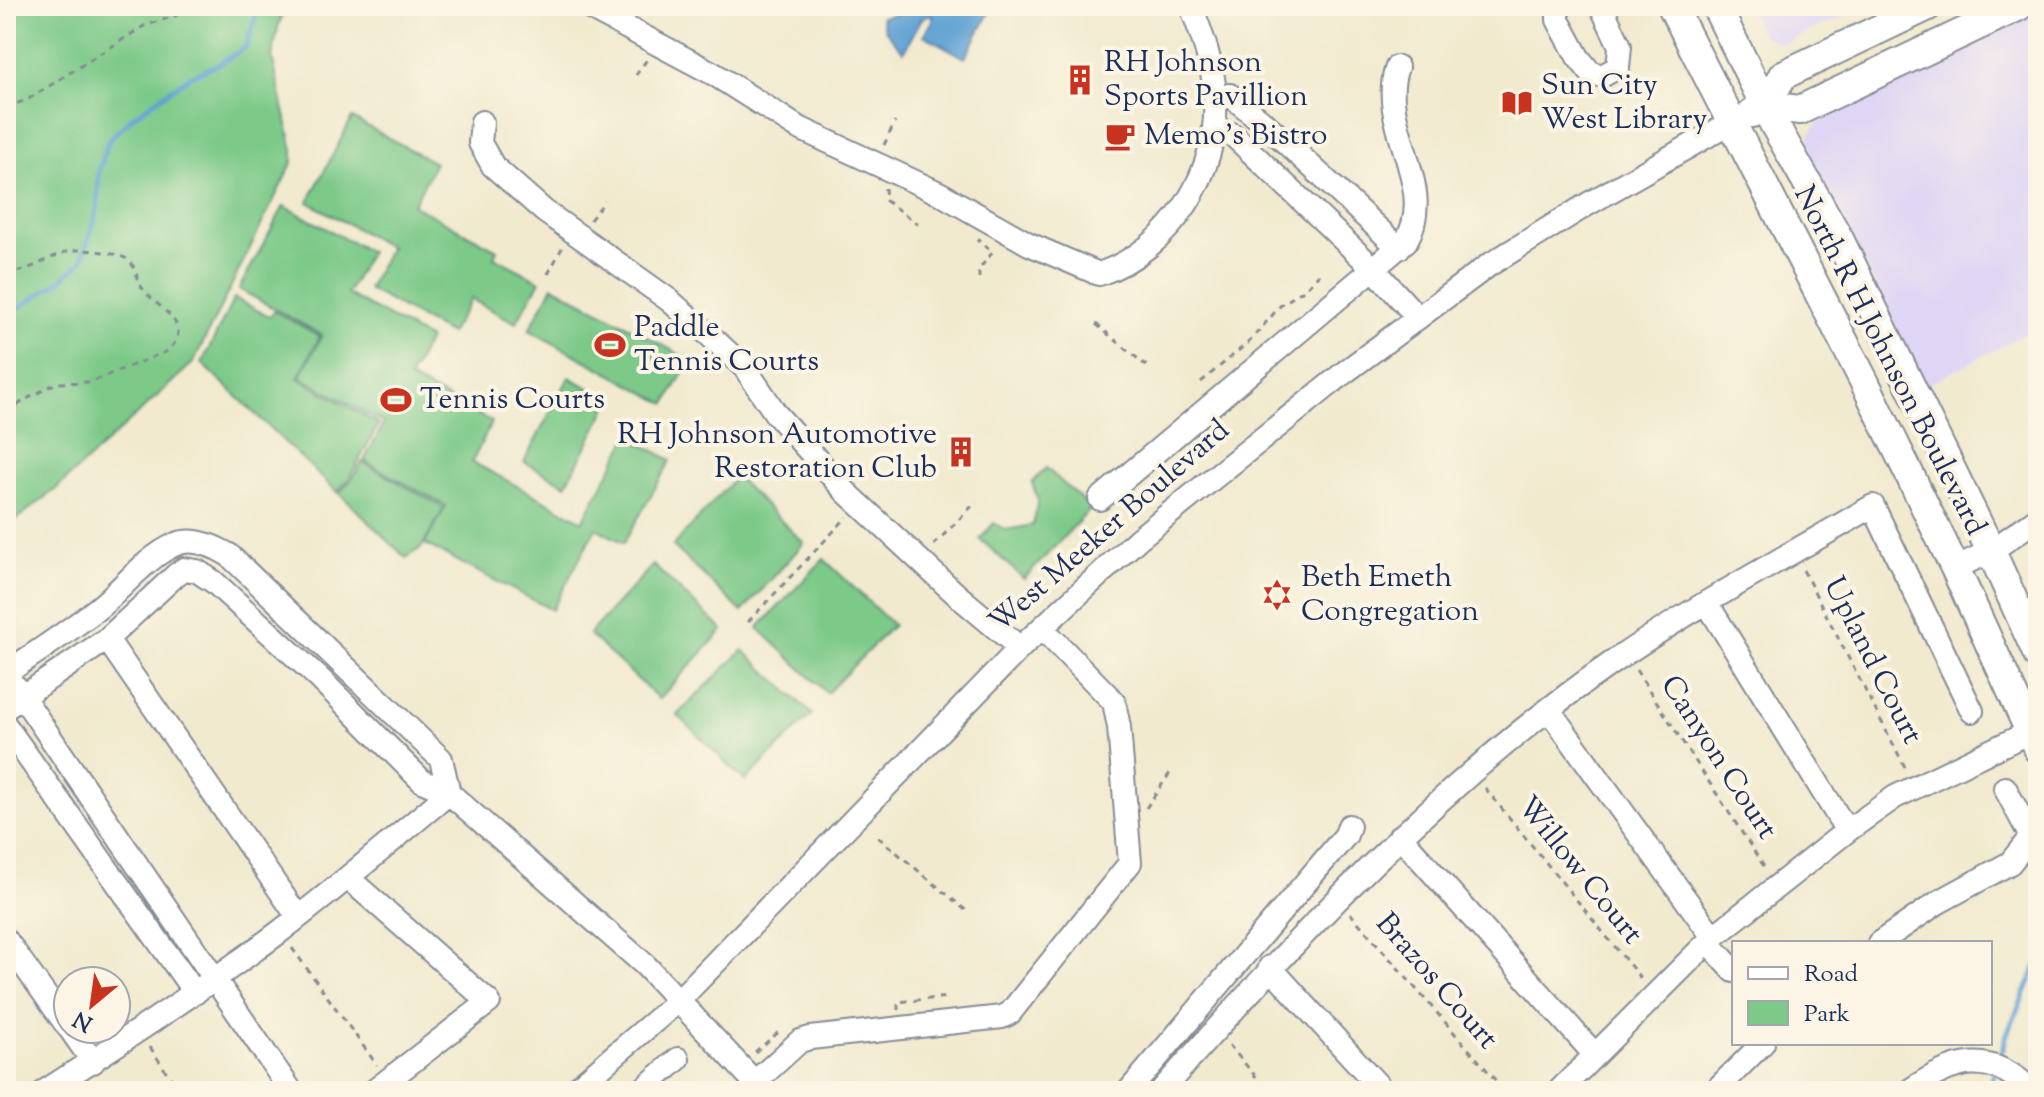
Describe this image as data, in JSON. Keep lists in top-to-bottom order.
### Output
{
  "streets": {
    "main road": ["North R H Johnson Boulevard", "West Meeker Boulevard"],
    "path": [
      "Upland Court",
      "Canyon Court",
      "Willow Court",
      "Brazos Court"
    ]
  },
  "crossings": [
    ["North R H Johnson Boulevard", "West Meeker Boulevard"]
  ],
  "places": {
    "building": ["RH Johnson Sports Pavillion", "RH Johnson Automotive Restoration Club"],
    "library": ["Sun City West Library"],
    "cafe": ["Memo's Bistro"],
    "sports": ["Paddle Tennis Courts", "Tennis Courts"],
    "synagogue": ["Beth Emeth Congregation"]
  },
  "legend": ["Road", "Park"],
  "north": "bottom left"
}
